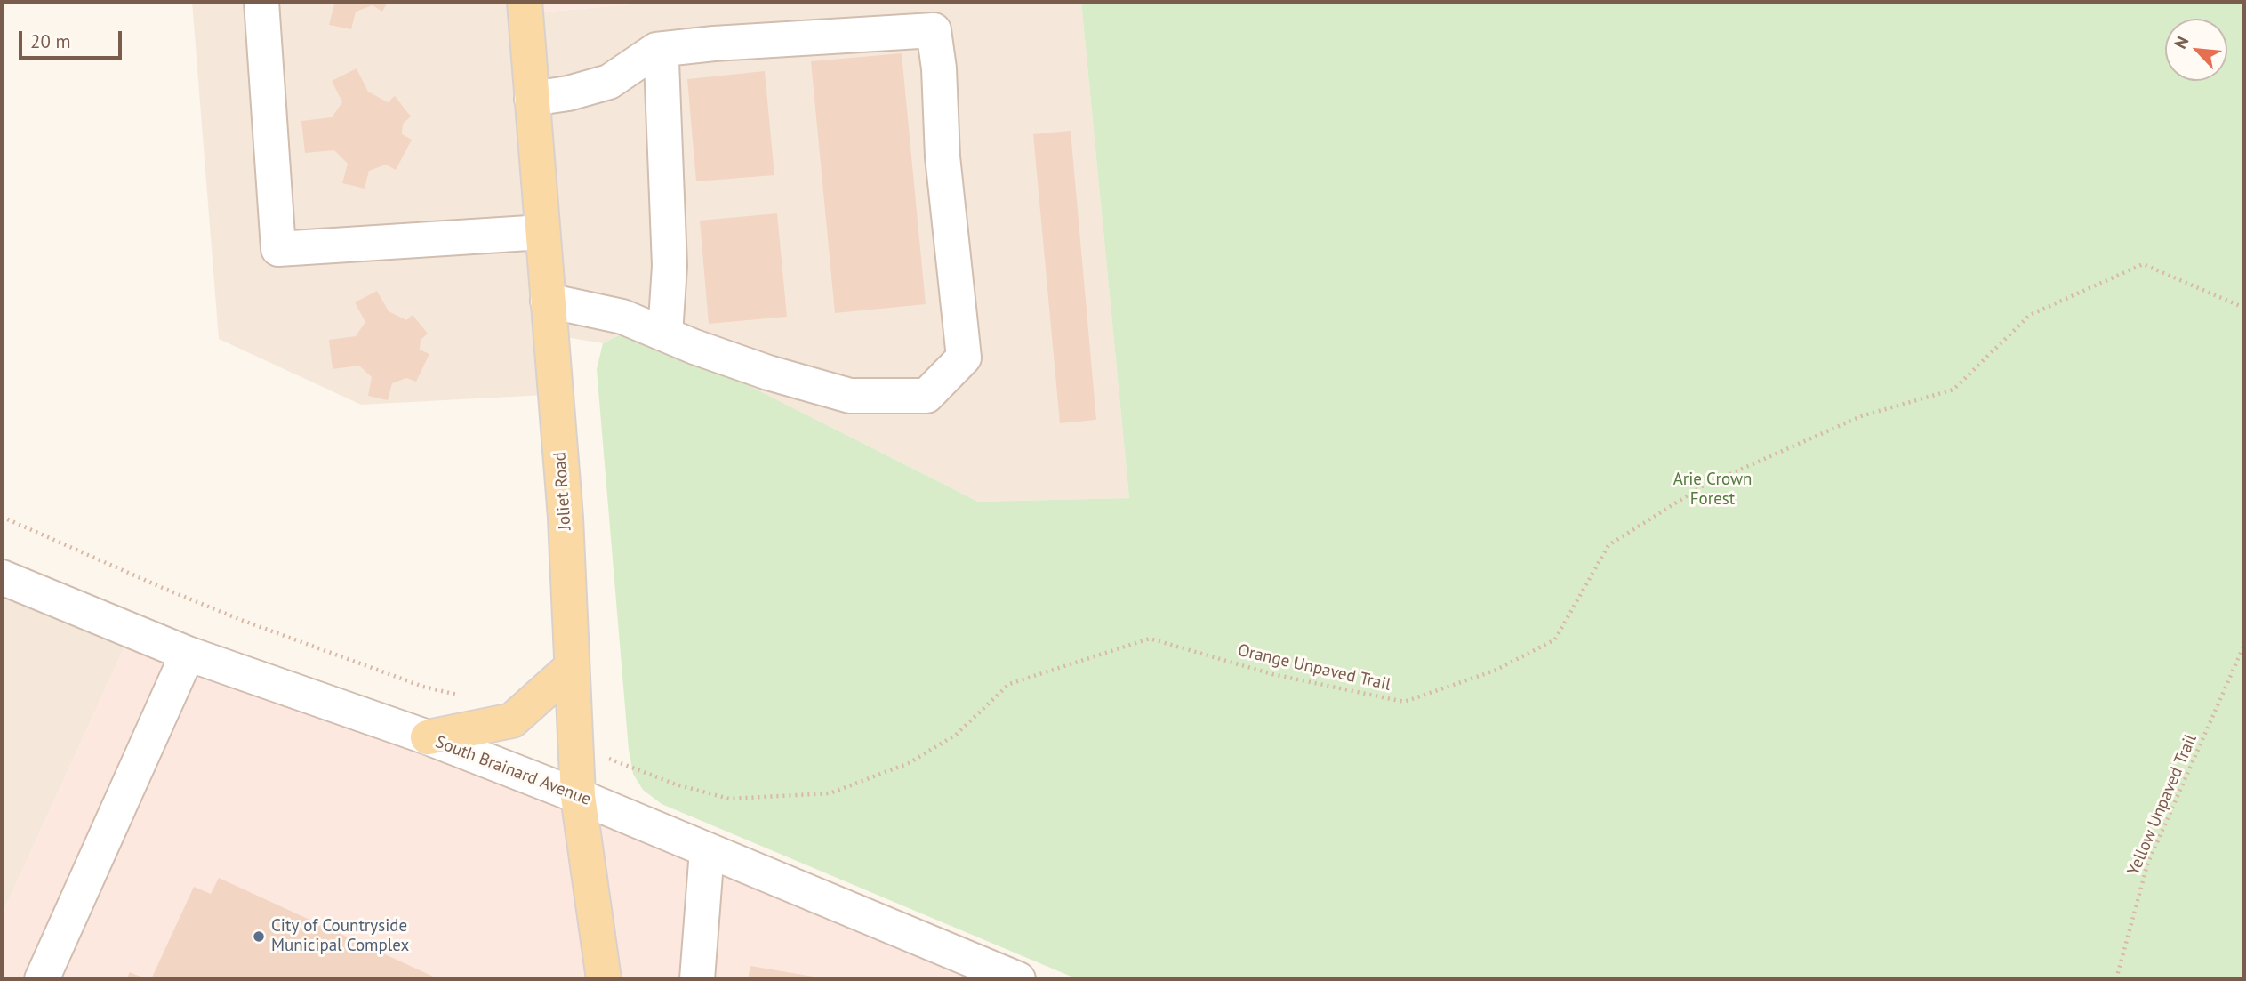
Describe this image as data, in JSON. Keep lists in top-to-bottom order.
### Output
{
  "streets": {
    "main road": ["Joliet Road"],
    "street": ["South Brainard Avenue"],
    "path": ["Orange Unpaved Trail", "Yellow Unpaved Trail"]
  },
  "crossings": [
    ["Joliet Road", "Orange Unpaved Trail"],
    ["Joliet Road", "South Brainard Avenue"]
  ],
  "parks": ["Arie Crown Forest"],
  "places": ["City of Countryside Municipal Complex"],
  "scale_bar": "20 m",
  "north": "top left"
}
